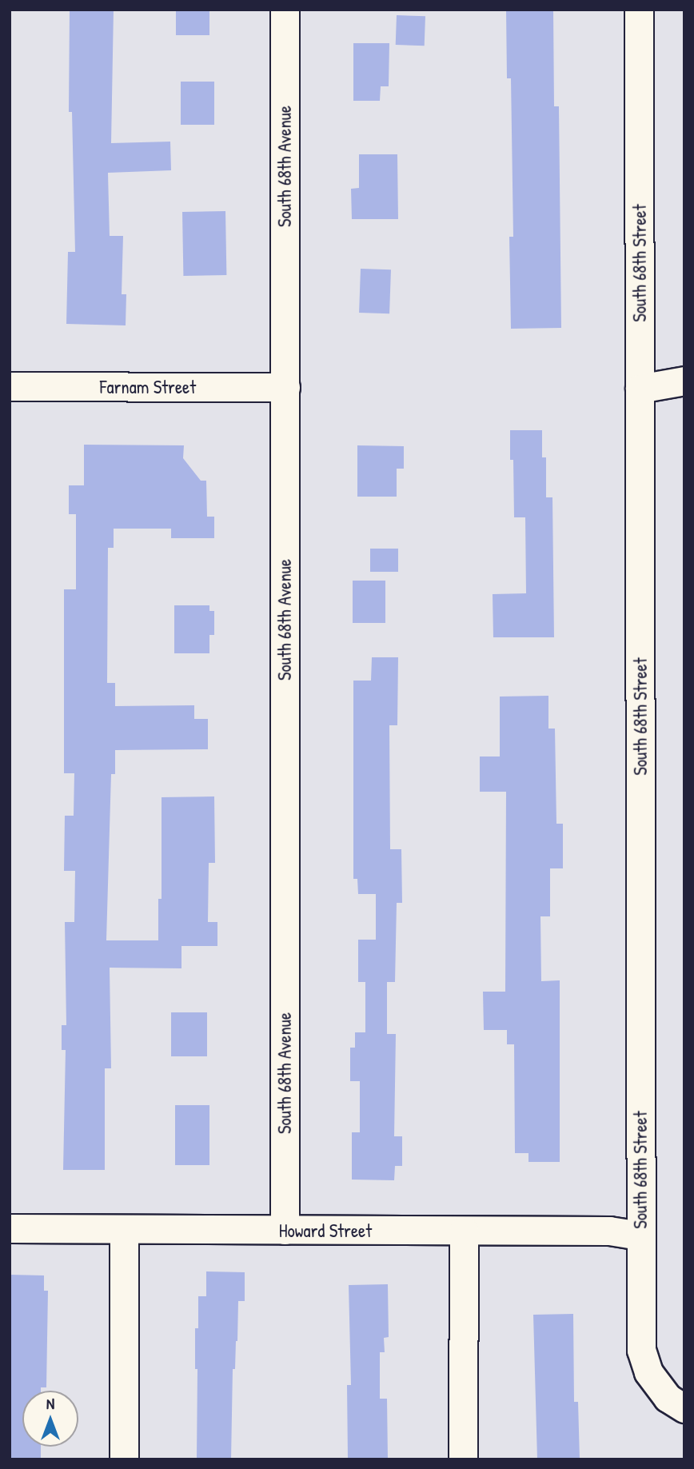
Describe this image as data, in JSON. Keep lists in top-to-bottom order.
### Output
{
  "streets": {
    "street": [
      "South 68th Avenue",
      "South 68th Street",
      "Farnam Street",
      "Howard Street"
    ]
  },
  "crossings": [
    ["South 68th Avenue", "Farnam Street"],
    ["South 68th Avenue", "Howard Street"],
    ["South 68th Street", "Howard Street"]
  ],
  "north": "top"
}
